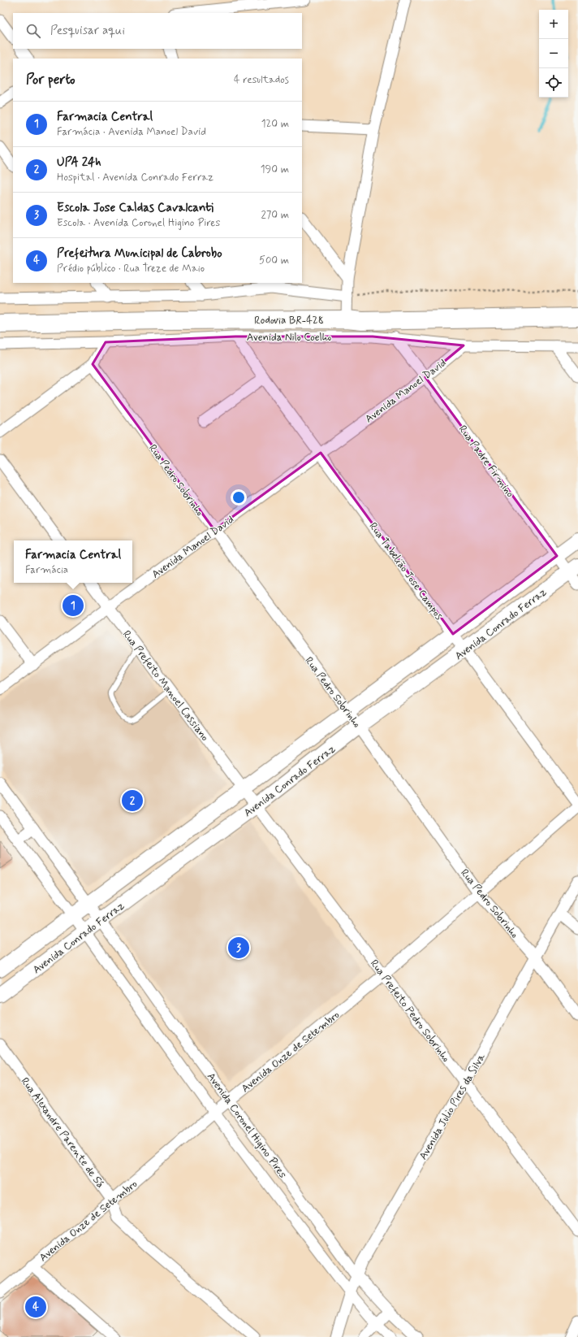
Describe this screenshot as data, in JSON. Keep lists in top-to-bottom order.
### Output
{
  "streets": {
    "highway": ["Rodovia BR-428"],
    "street": [
      "Avenida Nilo Coelho",
      "Avenida Manoel David",
      "Rua Padre Firmino",
      "Rua Pedro Sobrinho",
      "Rua Tabelião Jose Campos",
      "Avenida Conrado Ferraz",
      "Rua Prefeito Manoel Cassiano",
      "Rua Prefeito Pedro Sobrinho",
      "Avenida Onze de Setembro",
      "Avenida Julio Pires da Silva",
      "Avenida Coronel Higino Pires",
      "Rua Alexandre Parente de Sá"
    ]
  },
  "crossings": [
    ["Avenida Nilo Coelho", "Avenida Manoel David"],
    ["Avenida Nilo Coelho", "Rua Padre Firmino"],
    ["Avenida Nilo Coelho", "Rua Tabelião Jose Campos"],
    ["Avenida Manoel David", "Rua Padre Firmino"],
    ["Avenida Manoel David", "Rua Pedro Sobrinho"],
    ["Avenida Manoel David", "Rua Tabelião Jose Campos"],
    ["Avenida Manoel David", "Rua Prefeito Manoel Cassiano"],
    ["Rua Padre Firmino", "Avenida Conrado Ferraz"],
    ["Rua Pedro Sobrinho", "Avenida Conrado Ferraz"],
    ["Rua Pedro Sobrinho", "Avenida Onze de Setembro"],
    ["Rua Pedro Sobrinho", "Avenida Julio Pires da Silva"],
    ["Rua Tabelião Jose Campos", "Avenida Conrado Ferraz"],
    ["Avenida Conrado Ferraz", "Rua Prefeito Manoel Cassiano"],
    ["Avenida Conrado Ferraz", "Rua Prefeito Pedro Sobrinho"],
    ["Avenida Conrado Ferraz", "Avenida Coronel Higino Pires"],
    ["Rua Prefeito Manoel Cassiano", "Rua Prefeito Pedro Sobrinho"],
    ["Rua Prefeito Pedro Sobrinho", "Avenida Onze de Setembro"],
    ["Rua Prefeito Pedro Sobrinho", "Avenida Julio Pires da Silva"],
    ["Avenida Onze de Setembro", "Avenida Coronel Higino Pires"],
    ["Avenida Onze de Setembro", "Rua Alexandre Parente de Sá"],
    ["Avenida Julio Pires da Silva", "Avenida Coronel Higino Pires"]
  ],
  "page": {
    "map_buttons": ["+", "−"],
    "search": "Pesquisar aqui",
    "heading": ["Por perto", "4 resultados"],
    "list": [
      {
        "mark": "1",
        "name": "Farmacia Central",
        "note": "Farmácia · Avenida Manoel David",
        "value": "120 m"
      },
      {
        "mark": "2",
        "name": "UPA 24h",
        "note": "Hospital · Avenida Conrado Ferraz",
        "value": "190 m"
      },
      {
        "mark": "3",
        "name": "Escola Jose Caldas Cavalcanti",
        "note": "Escola · Avenida Coronel Higino Pires",
        "value": "270 m"
      },
      {
        "mark": "4",
        "name": "Prefeitura Municipal de Cabrobo",
        "note": "Prédio público · Rua Treze de Maio",
        "value": "500 m"
      }
    ],
    "popup": ["Farmacia Central", "Farmácia"],
    "pins": [
      "1",
      "2",
      "3",
      "4"
    ]
  }
}
